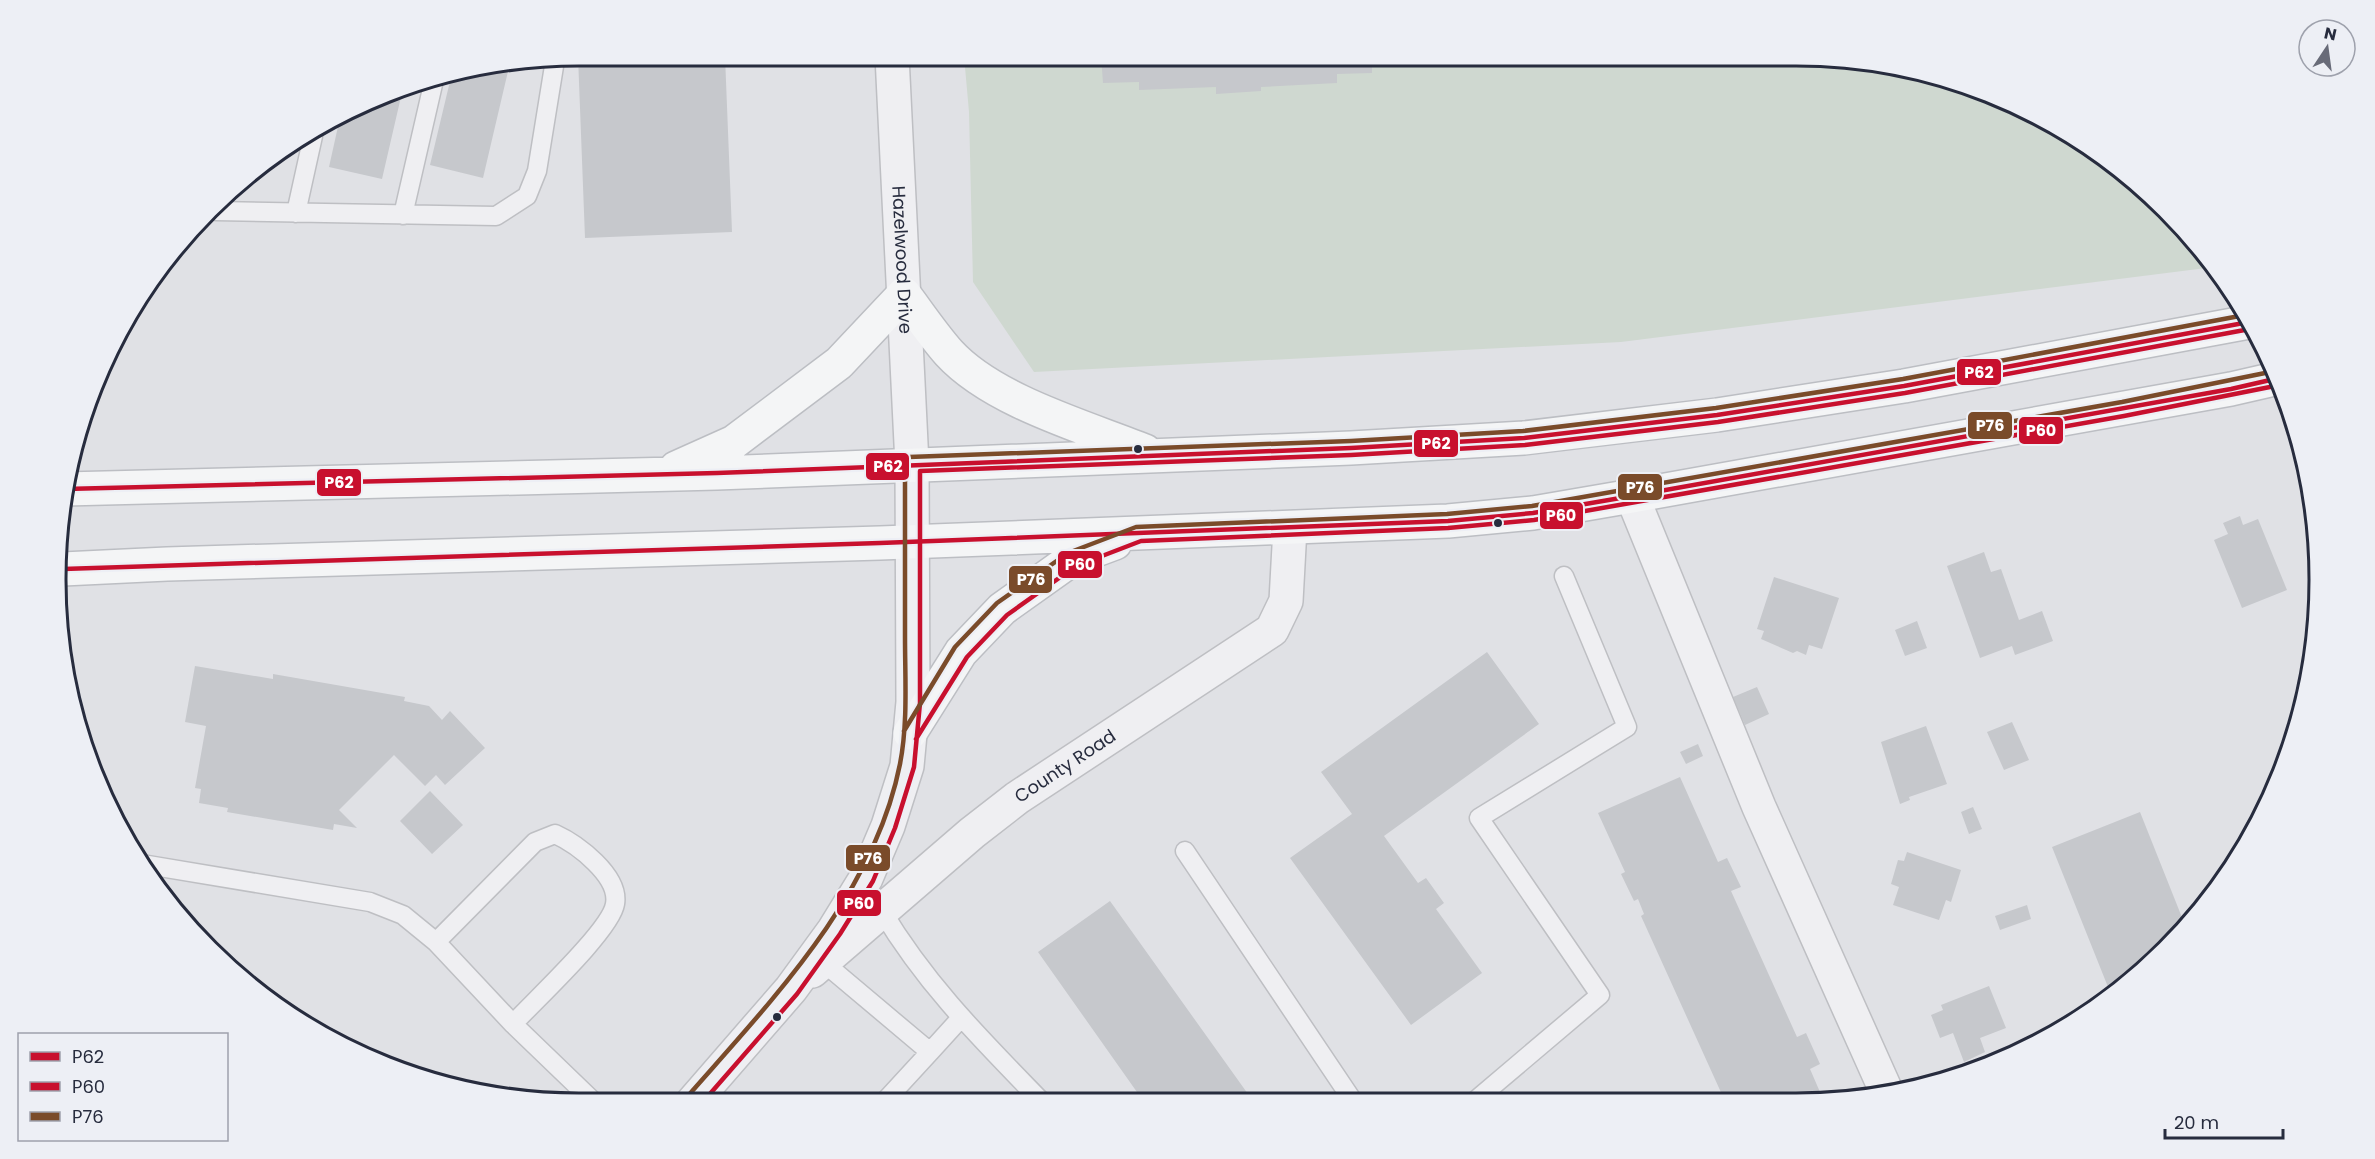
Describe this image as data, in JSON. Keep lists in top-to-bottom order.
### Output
{
  "streets": {
    "street": ["Hazelwood Drive", "County Road"]
  },
  "crossings": [
    ["Hazelwood Drive", "County Road"]
  ],
  "lines": ["transit line P76", "transit line P62", "transit line P60"],
  "legend": ["P62", "P60", "P76"],
  "scale_bar": "20 m",
  "north": "top"
}
